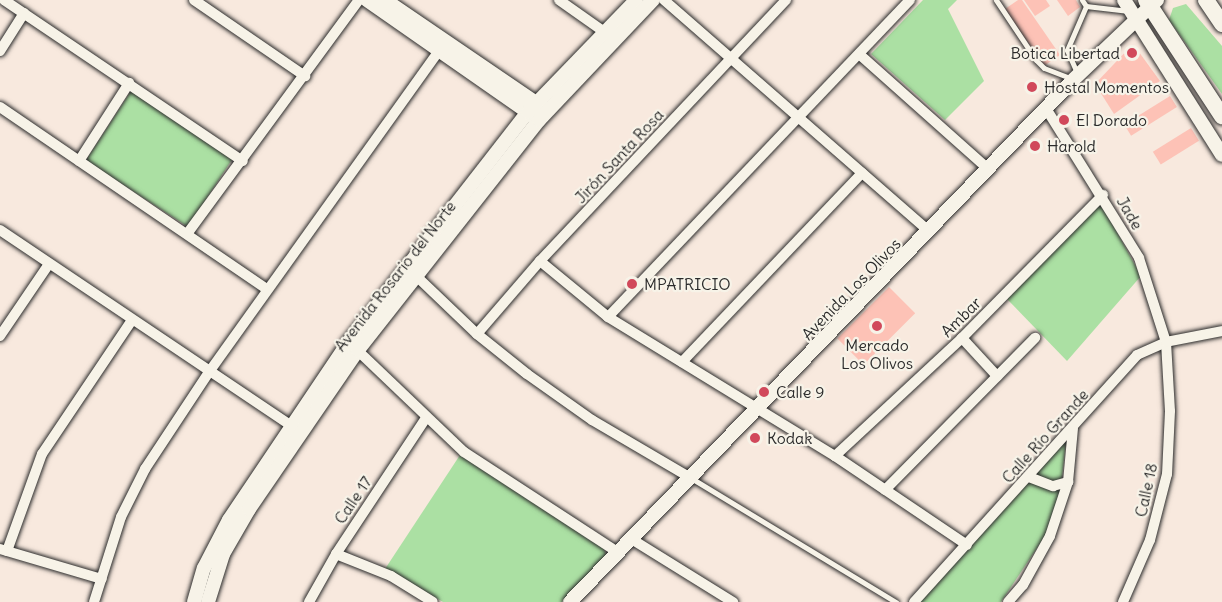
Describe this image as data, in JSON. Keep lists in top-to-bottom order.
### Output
{
  "streets": {
    "street": [
      "Jirón Santa Rosa",
      "Jade",
      "Avenida Rosario del Norte",
      "Avenida Los Olivos",
      "Ambar",
      "Calle Río Grande",
      "Calle 18",
      "Calle 17"
    ]
  },
  "crossings": [
    ["Jade", "Avenida Los Olivos"],
    ["Jade", "Ambar"],
    ["Jade", "Calle Río Grande"],
    ["Jade", "Calle 18"],
    ["Calle Río Grande", "Calle 18"]
  ],
  "places": [
    "Botica Libertad",
    "Hostal Momentos",
    "El Dorado",
    "Harold",
    "MPATRICIO",
    "Mercado Los Olivos",
    "Calle 9",
    "Kodak"
  ]
}
